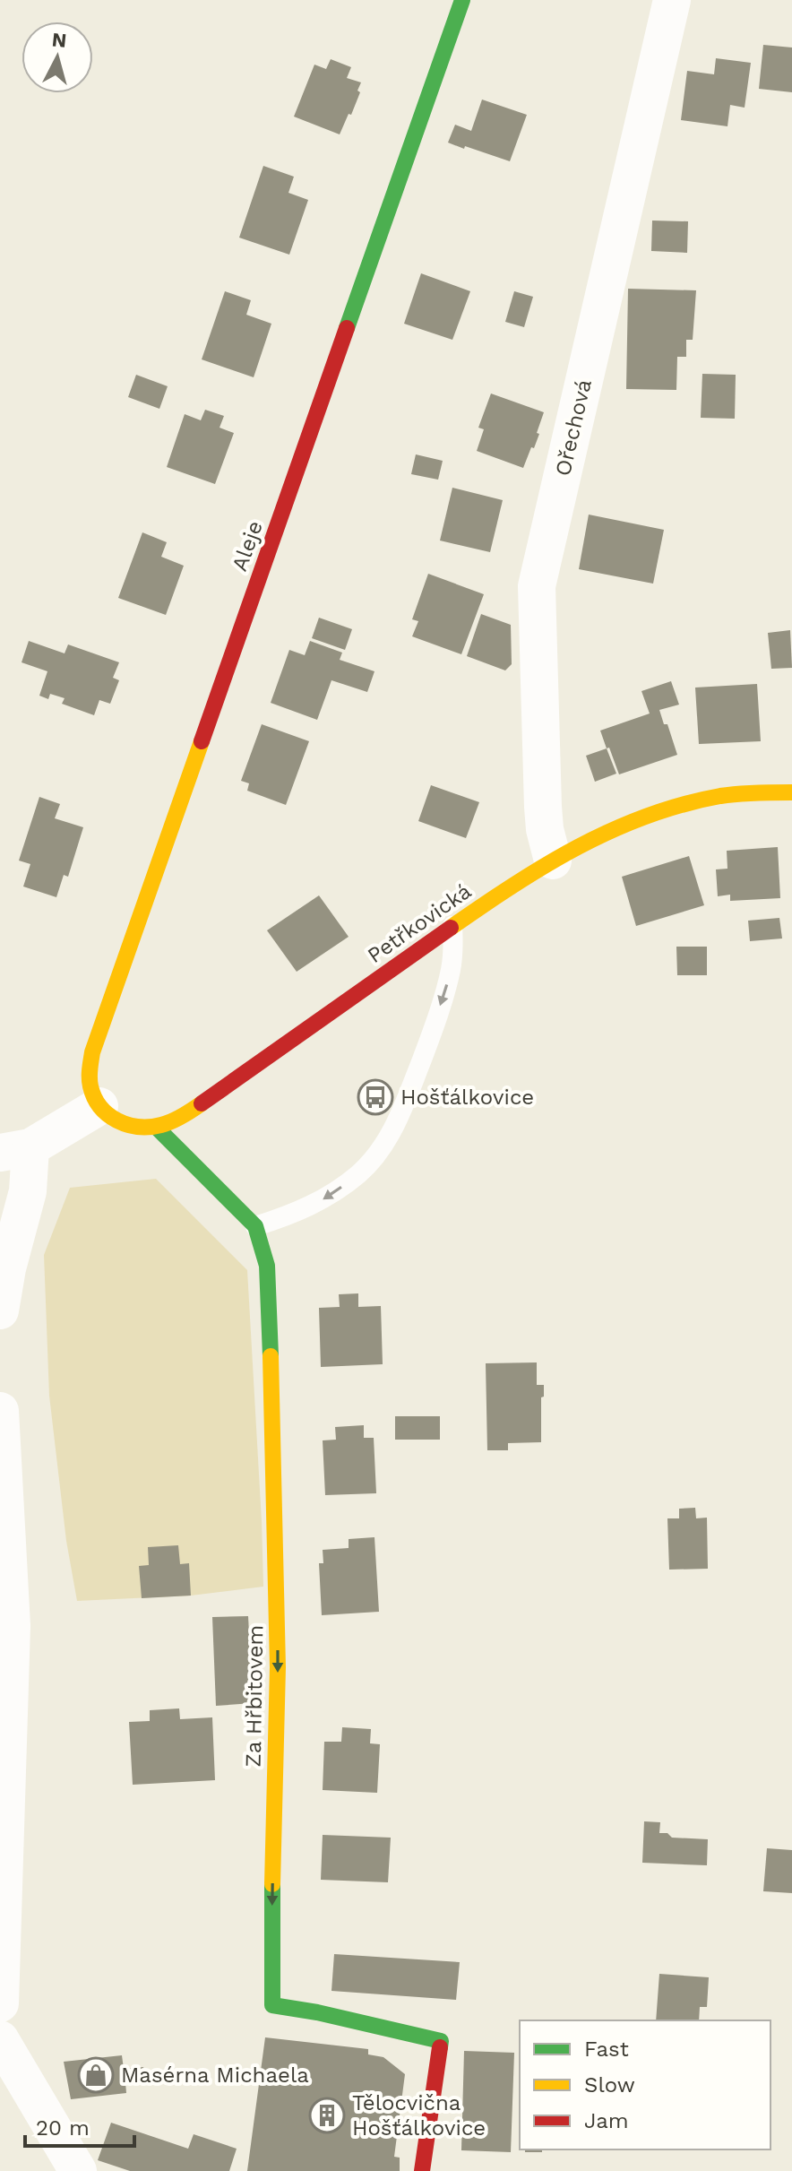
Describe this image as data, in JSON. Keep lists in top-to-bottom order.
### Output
{
  "streets": {
    "street": [
      "Ořechová",
      "Aleje",
      "Petřkovická",
      "Za Hřbitovem"
    ]
  },
  "crossings": [
    ["Ořechová", "Petřkovická"],
    ["Petřkovická", "Za Hřbitovem"]
  ],
  "one_way": ["Za Hřbitovem"],
  "places": {
    "bus stop": ["Hošťálkovice"],
    "shop": ["Masérna Michaela"],
    "building": ["Tělocvična Hošťálkovice"]
  },
  "legend": ["Fast", "Slow", "Jam"],
  "scale_bar": "20 m",
  "north": "top"
}
